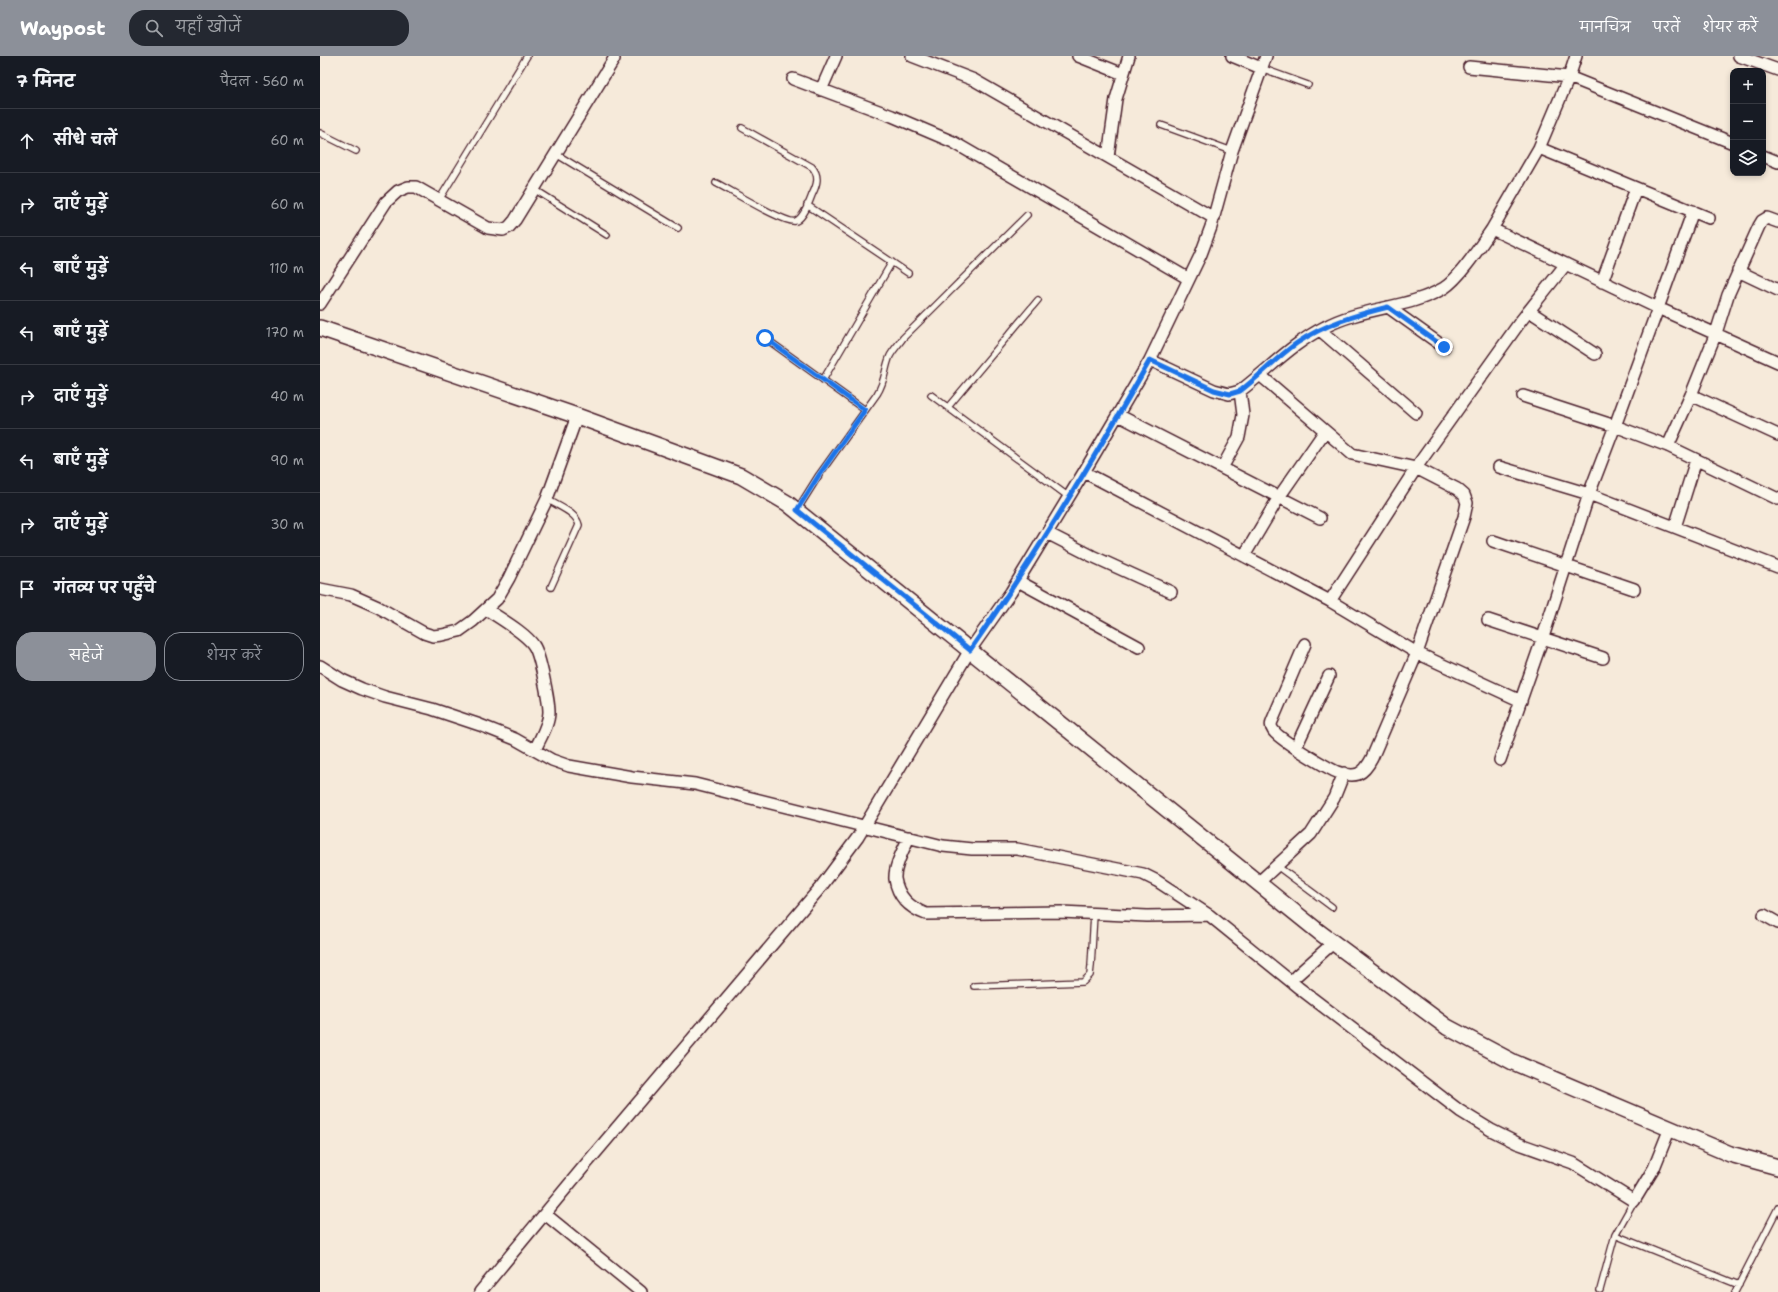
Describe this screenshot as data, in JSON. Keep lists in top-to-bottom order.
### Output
{
  "page": {
    "header": "Waypost",
    "search": "यहाँ खोजें",
    "nav": ["मानचित्र", "परतें", "शेयर करें"],
    "heading": ["7 मिनट", "पैदल · 560 m"],
    "map_buttons": ["+", "−"],
    "list": [
      ["सीधे चलें", "60 m"],
      ["दाएँ मुड़ें", "60 m"],
      ["बाएँ मुड़ें", "110 m"],
      ["बाएँ मुड़ें", "170 m"],
      ["दाएँ मुड़ें", "40 m"],
      ["बाएँ मुड़ें", "90 m"],
      ["दाएँ मुड़ें", "30 m"],
      "गंतव्य पर पहुँचे"
    ],
    "buttons": ["सहेजें", "शेयर करें"]
  }
}
